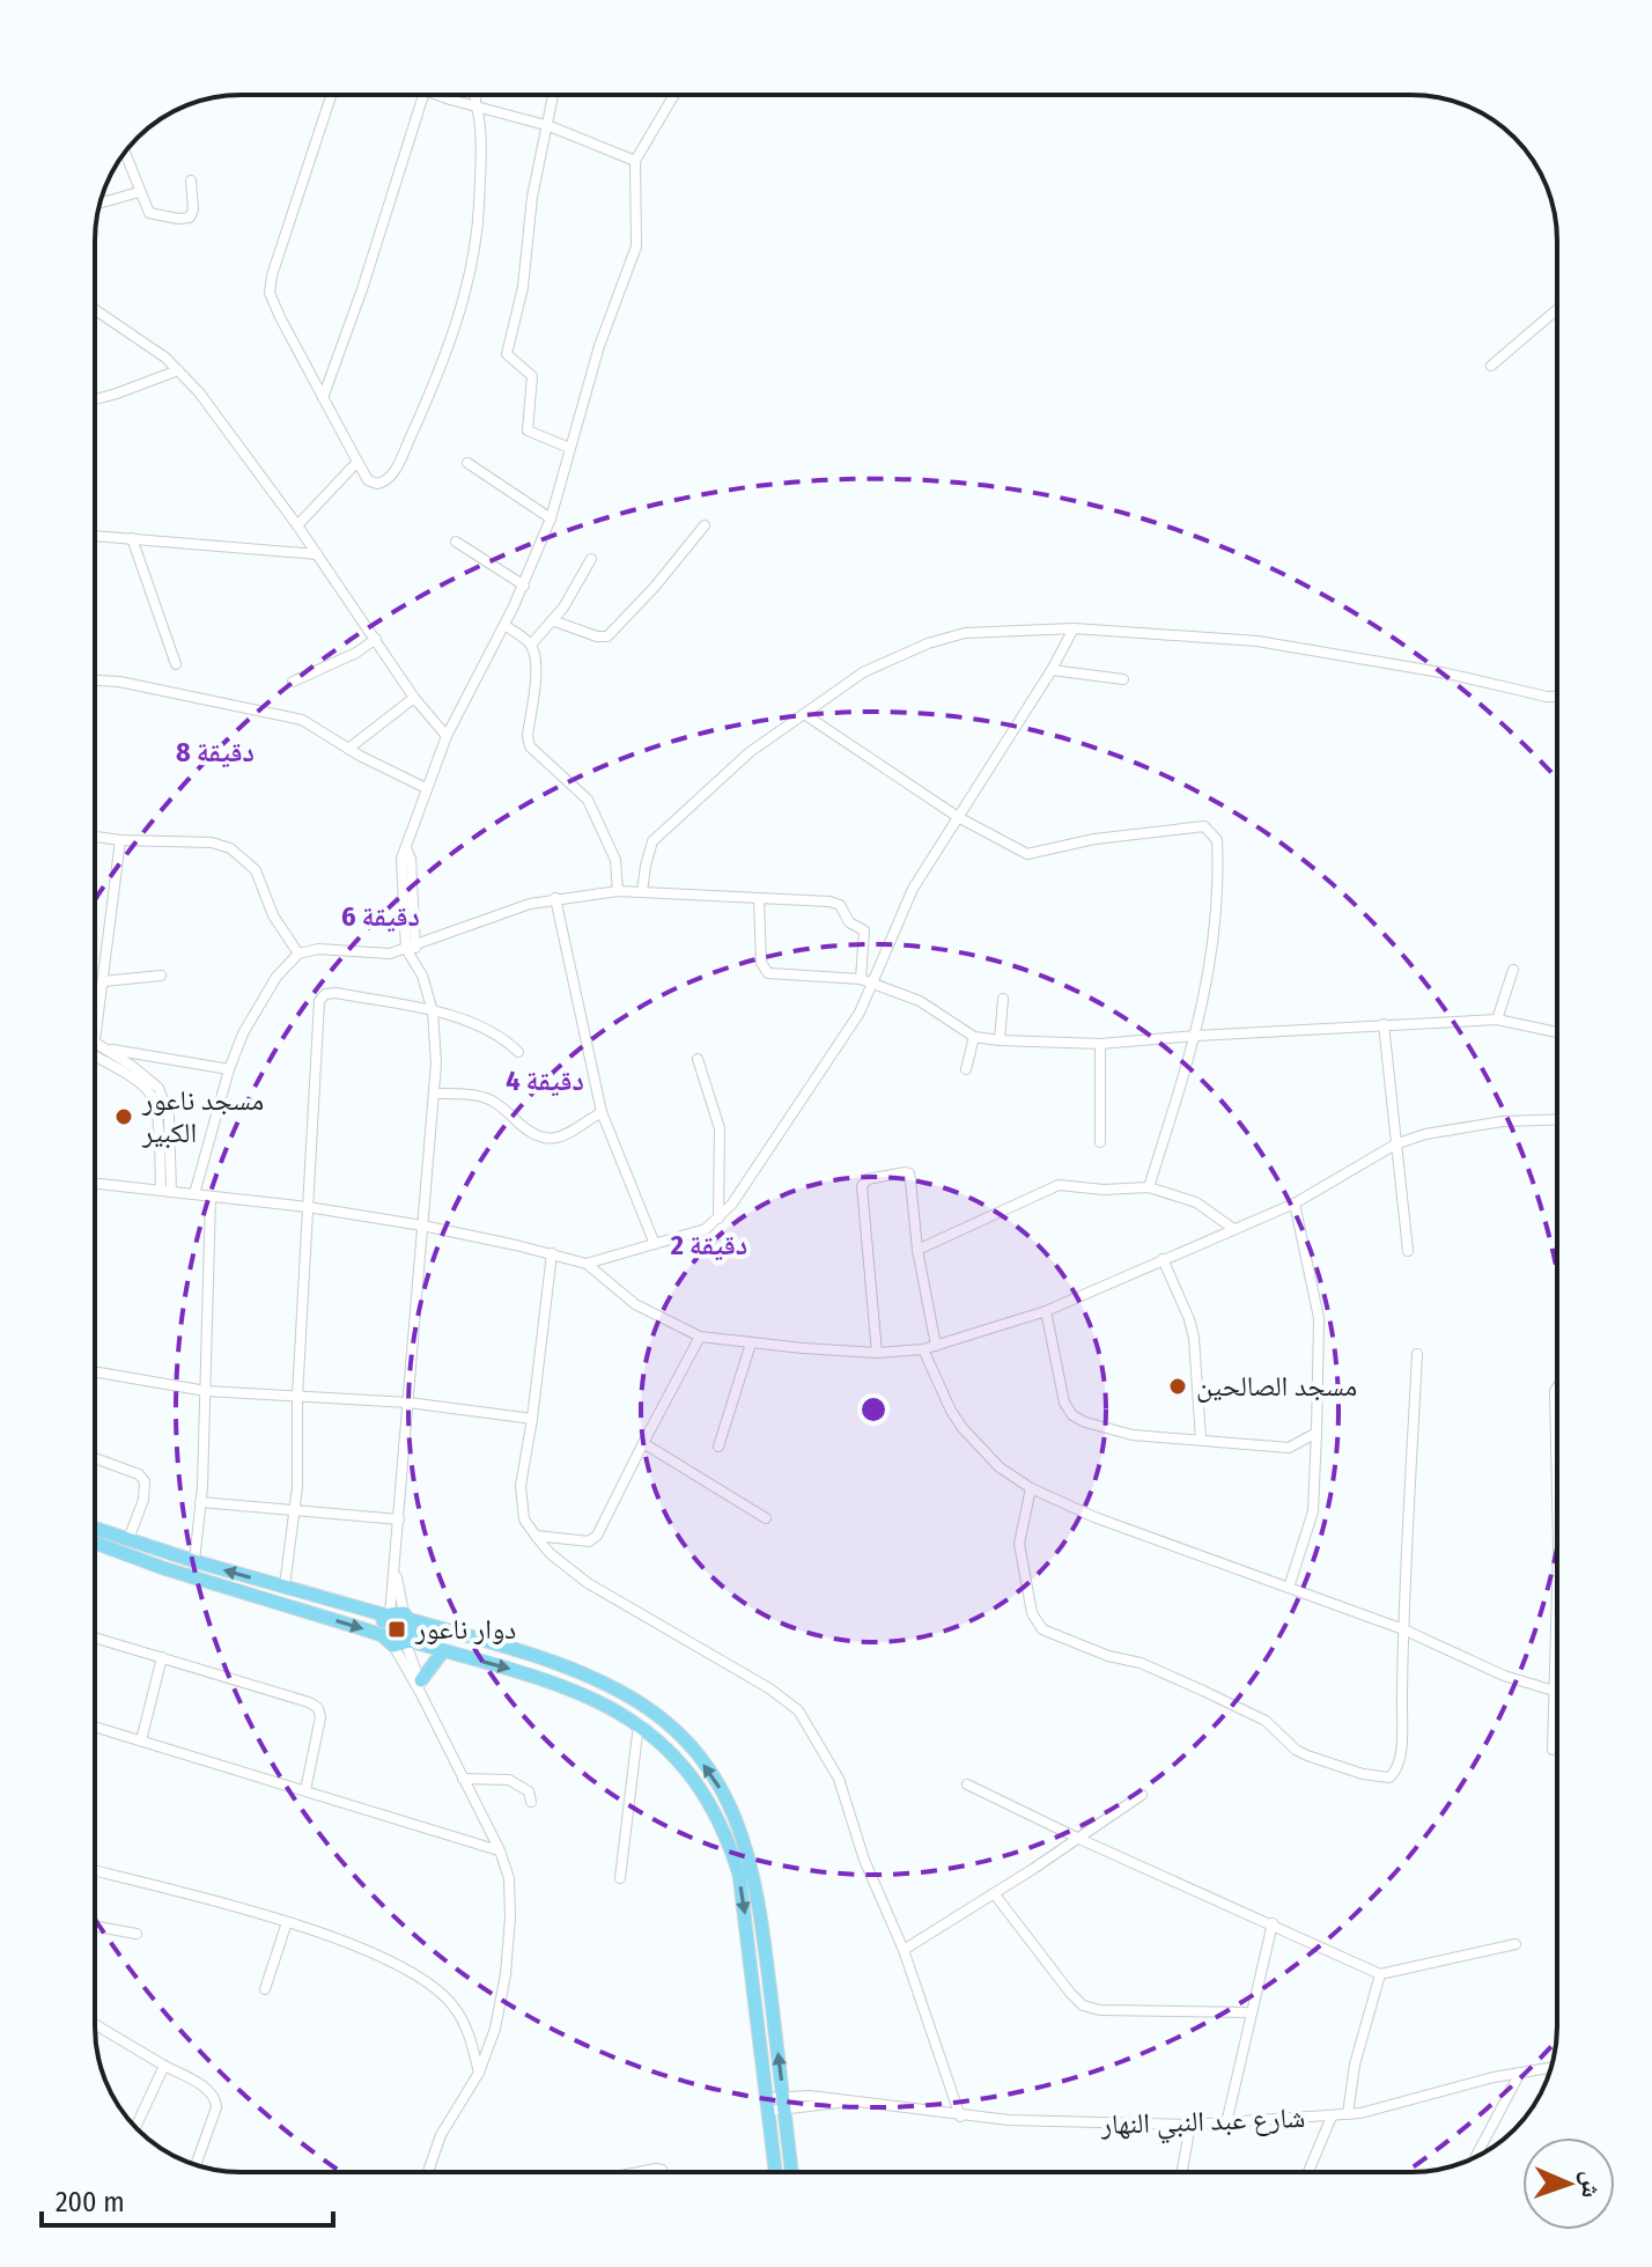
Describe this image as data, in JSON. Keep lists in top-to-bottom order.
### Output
{
  "streets": {
    "street": ["شارع عبد النبي النهار"]
  },
  "places": {
    "other": ["مسجد ناعور الكبير", "مسجد الصالحين"],
    "transit": ["دوار ناعور"]
  },
  "scale_bar": "200 m",
  "north": "right",
  "rings": [
    "8 دقيقة",
    "6 دقيقة",
    "4 دقيقة",
    "2 دقيقة"
  ]
}
